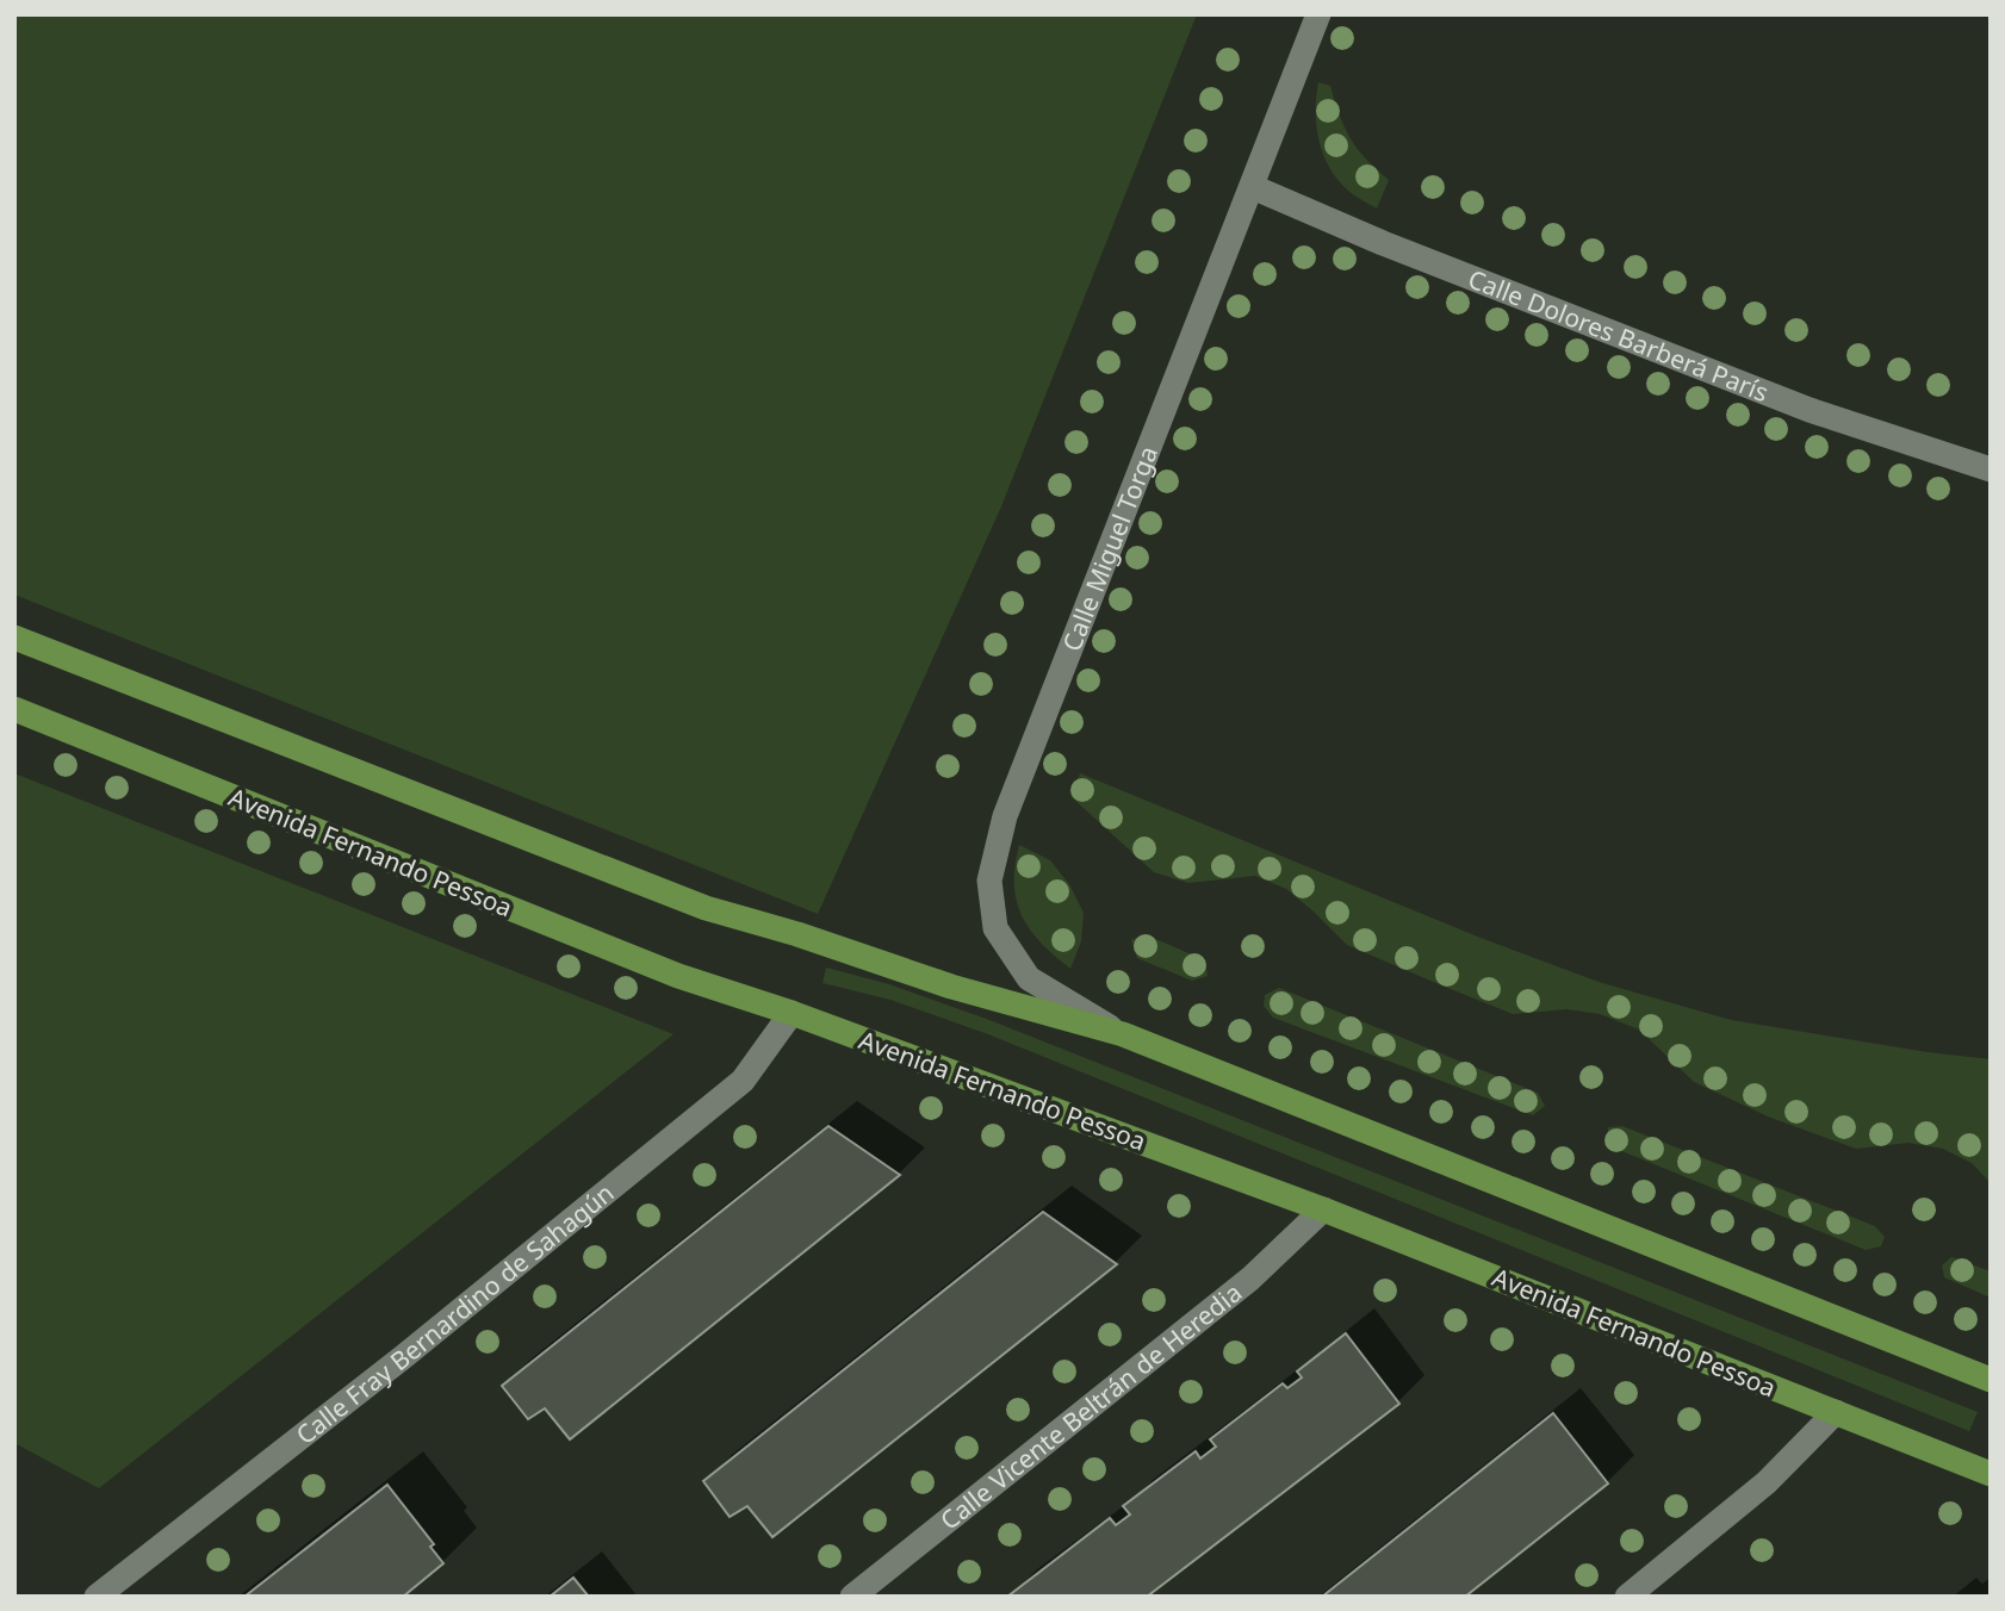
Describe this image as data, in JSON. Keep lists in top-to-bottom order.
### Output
{
  "streets": {
    "main road": ["Avenida Fernando Pessoa"],
    "street": [
      "Calle Dolores Barberá París",
      "Calle Miguel Torga",
      "Calle Fray Bernardino de Sahagún",
      "Calle Vicente Beltrán de Heredia"
    ]
  },
  "crossings": [
    ["Calle Dolores Barberá París", "Calle Miguel Torga"],
    ["Avenida Fernando Pessoa", "Calle Fray Bernardino de Sahagún"],
    ["Avenida Fernando Pessoa", "Calle Vicente Beltrán de Heredia"]
  ]
}
